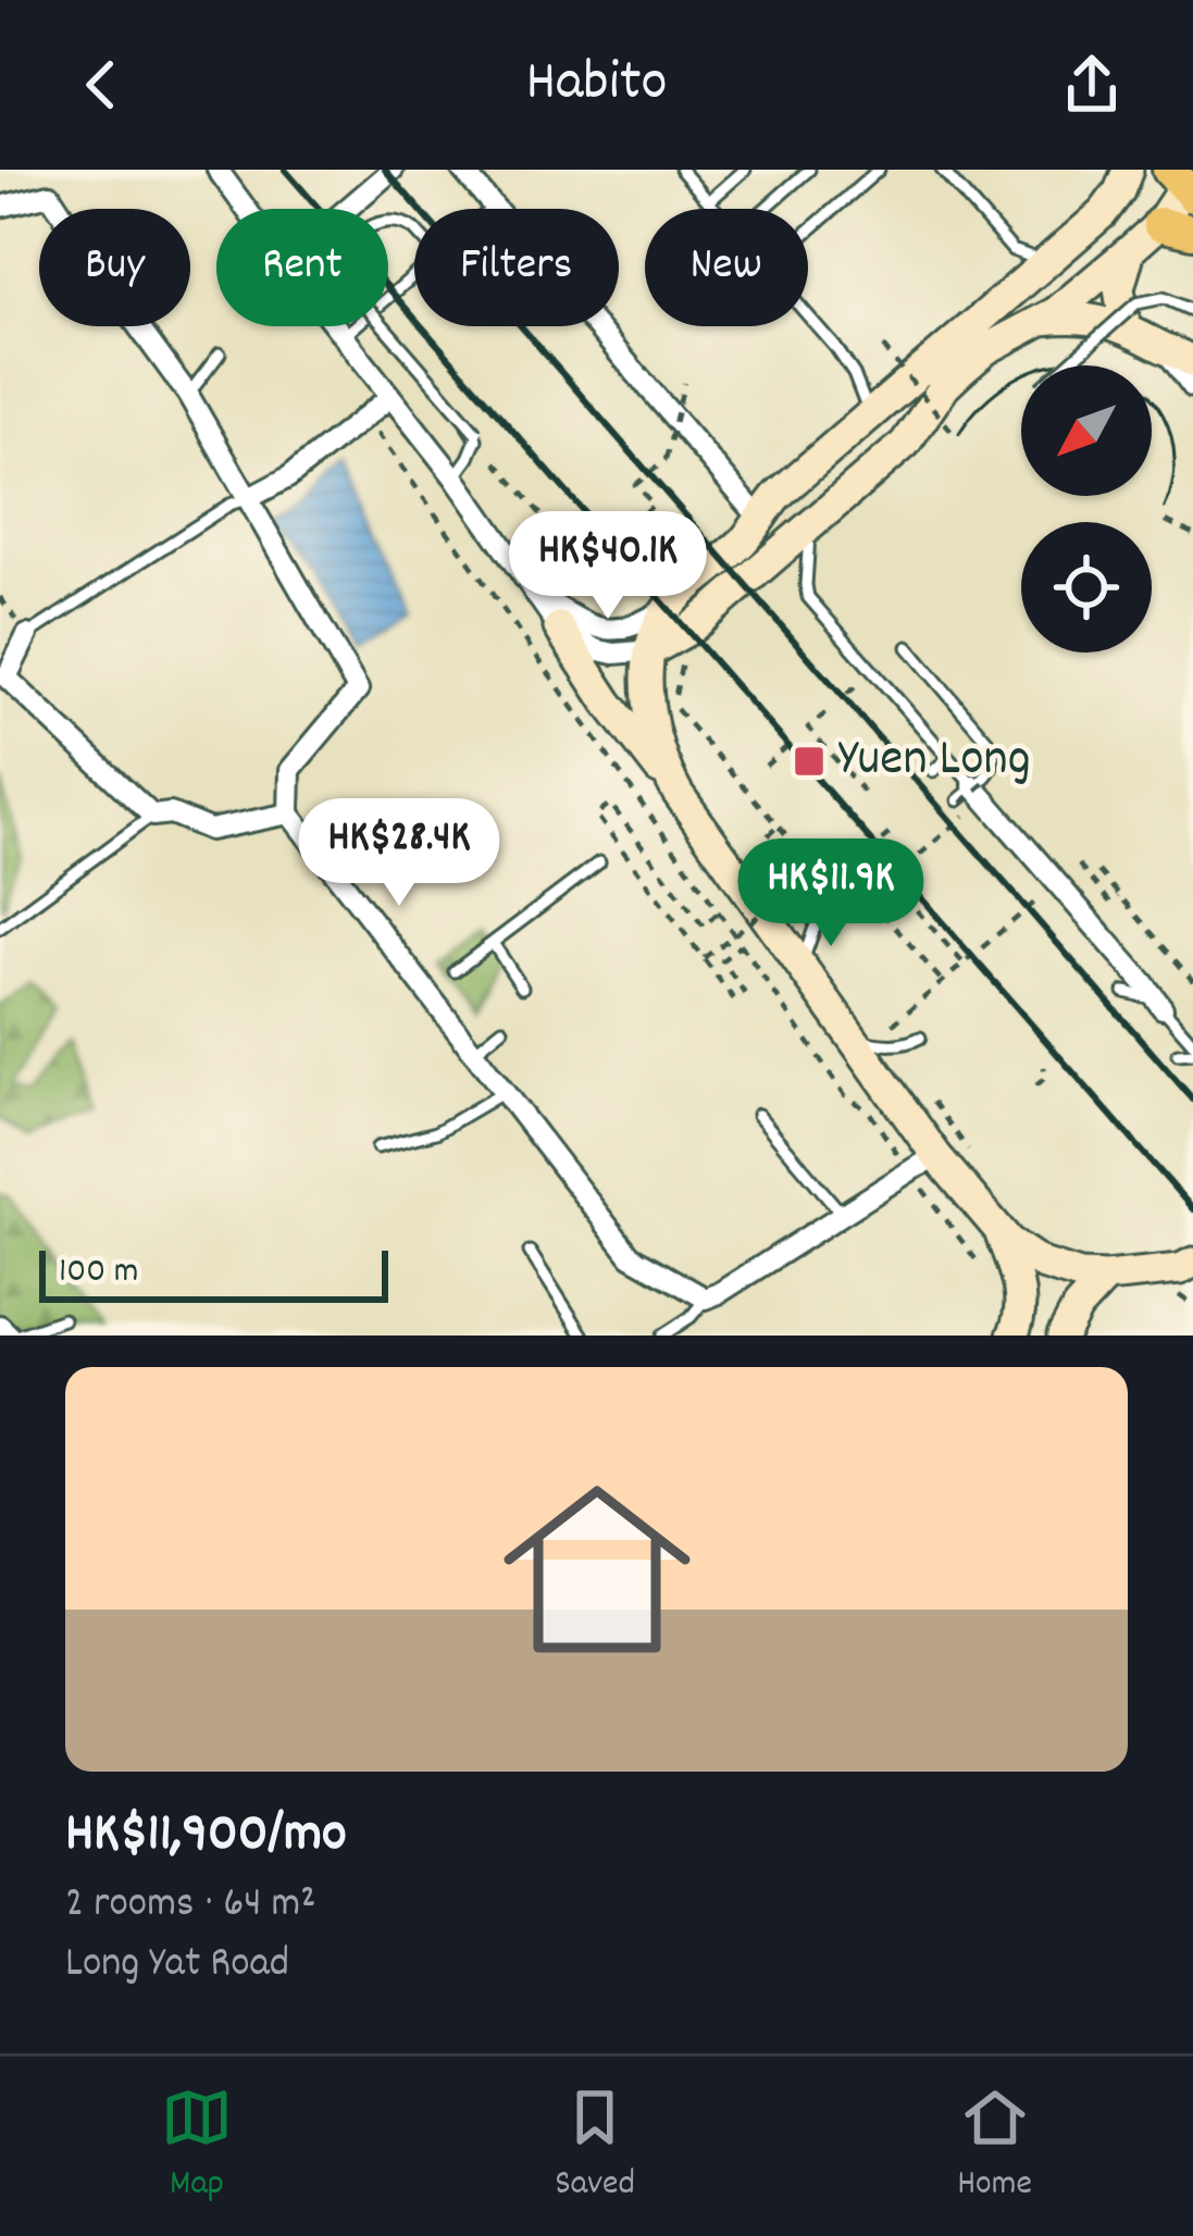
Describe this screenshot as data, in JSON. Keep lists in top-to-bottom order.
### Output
{
  "places": {
    "transit": ["Yuen Long"]
  },
  "scale_bar": "100 m",
  "north": "bottom left",
  "page": {
    "header": "Habito",
    "chip": [
      "Buy",
      "Rent",
      "Filters",
      "New"
    ],
    "price": ["HK$40.1K", "HK$28.4K", "HK$11.9K"],
    "scale": "100 m",
    "list": [
      {
        "name": "HK$11,900/mo",
        "note": "2 rooms · 64 m² · Long Yat Road"
      }
    ],
    "tabs": ["Map", "Saved", "Home"]
  }
}
